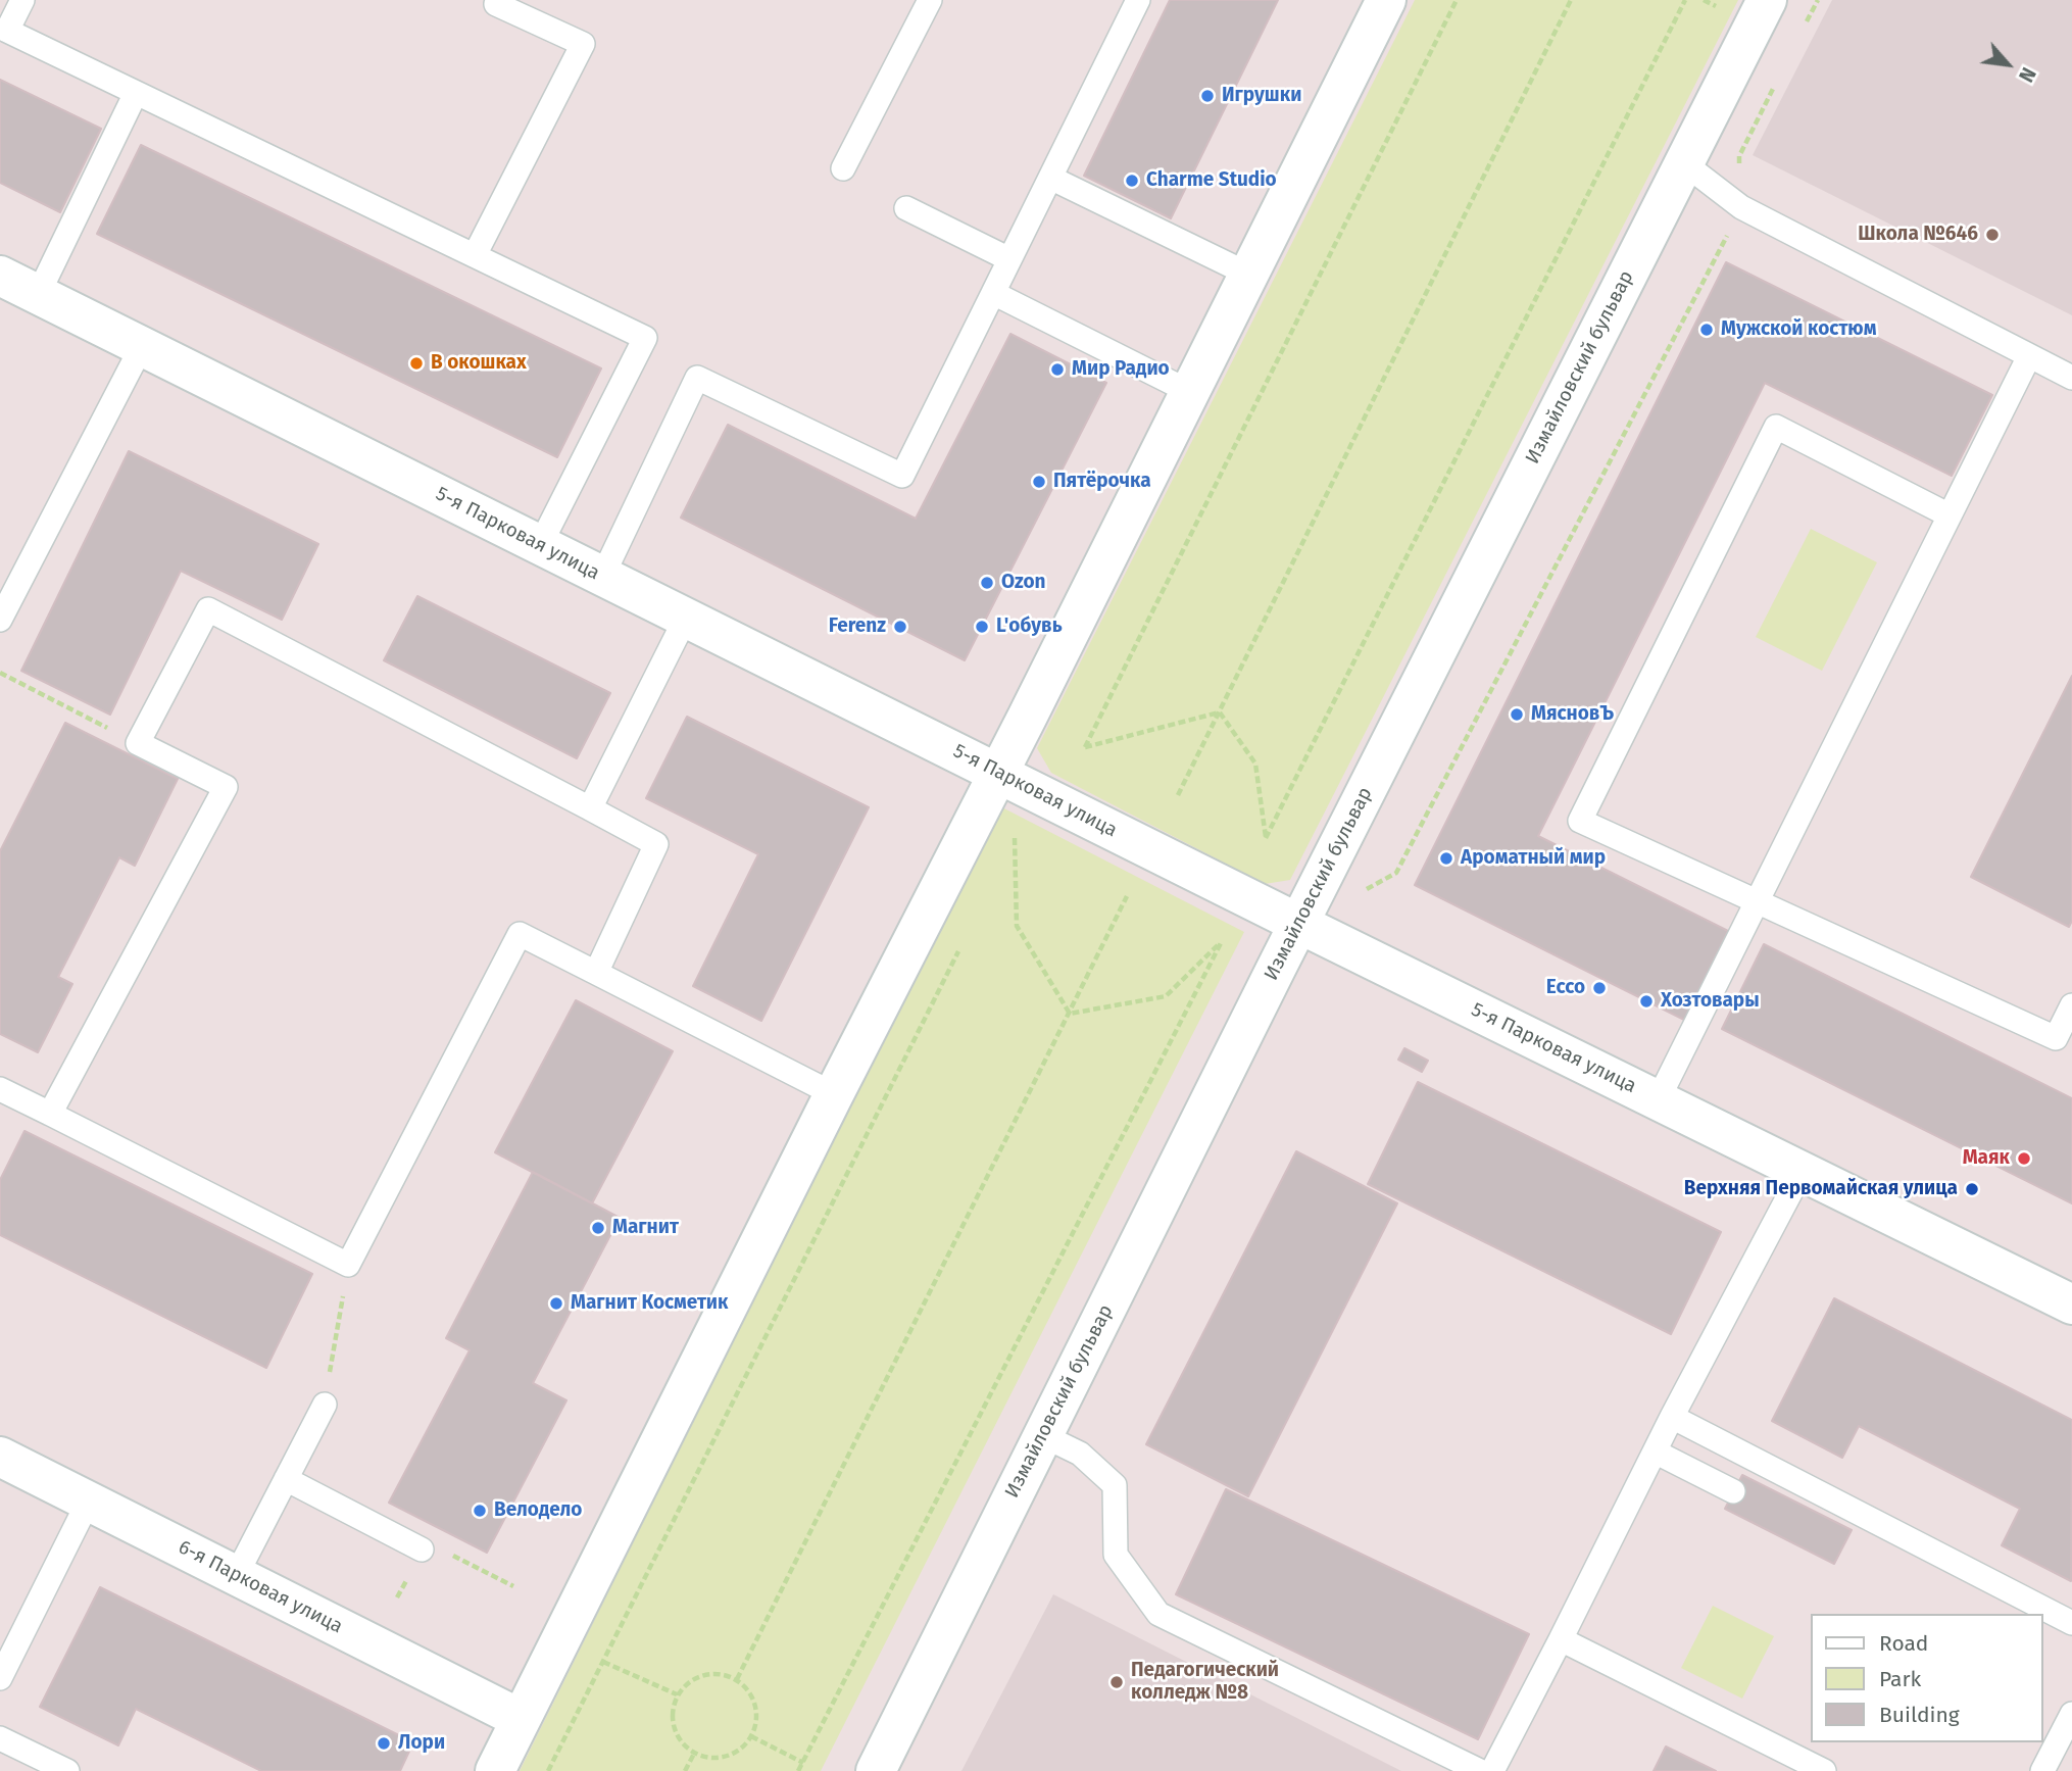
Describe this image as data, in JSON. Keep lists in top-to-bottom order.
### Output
{
  "streets": {
    "street": ["Измайловский бульвар", "5-я Парковая улица", "6-я Парковая улица"]
  },
  "crossings": [
    ["Измайловский бульвар", "5-я Парковая улица"]
  ],
  "places": [
    "Игрушки",
    "Charme Studio",
    "Школа №646",
    "Мужской костюм",
    "В окошках",
    "Мир Радио",
    "Пятёрочка",
    "Ozon",
    "Ferenz",
    "L'обувь",
    "МясновЪ",
    "Ароматный мир",
    "Ecco",
    "Хозтовары",
    "Маяк",
    "Верхняя Первомайская улица",
    "Магнит",
    "Магнит Косметик",
    "Велодело",
    "Педагогический колледж №8",
    "Лори"
  ],
  "legend": ["Road", "Park", "Building"],
  "north": "bottom right"
}
